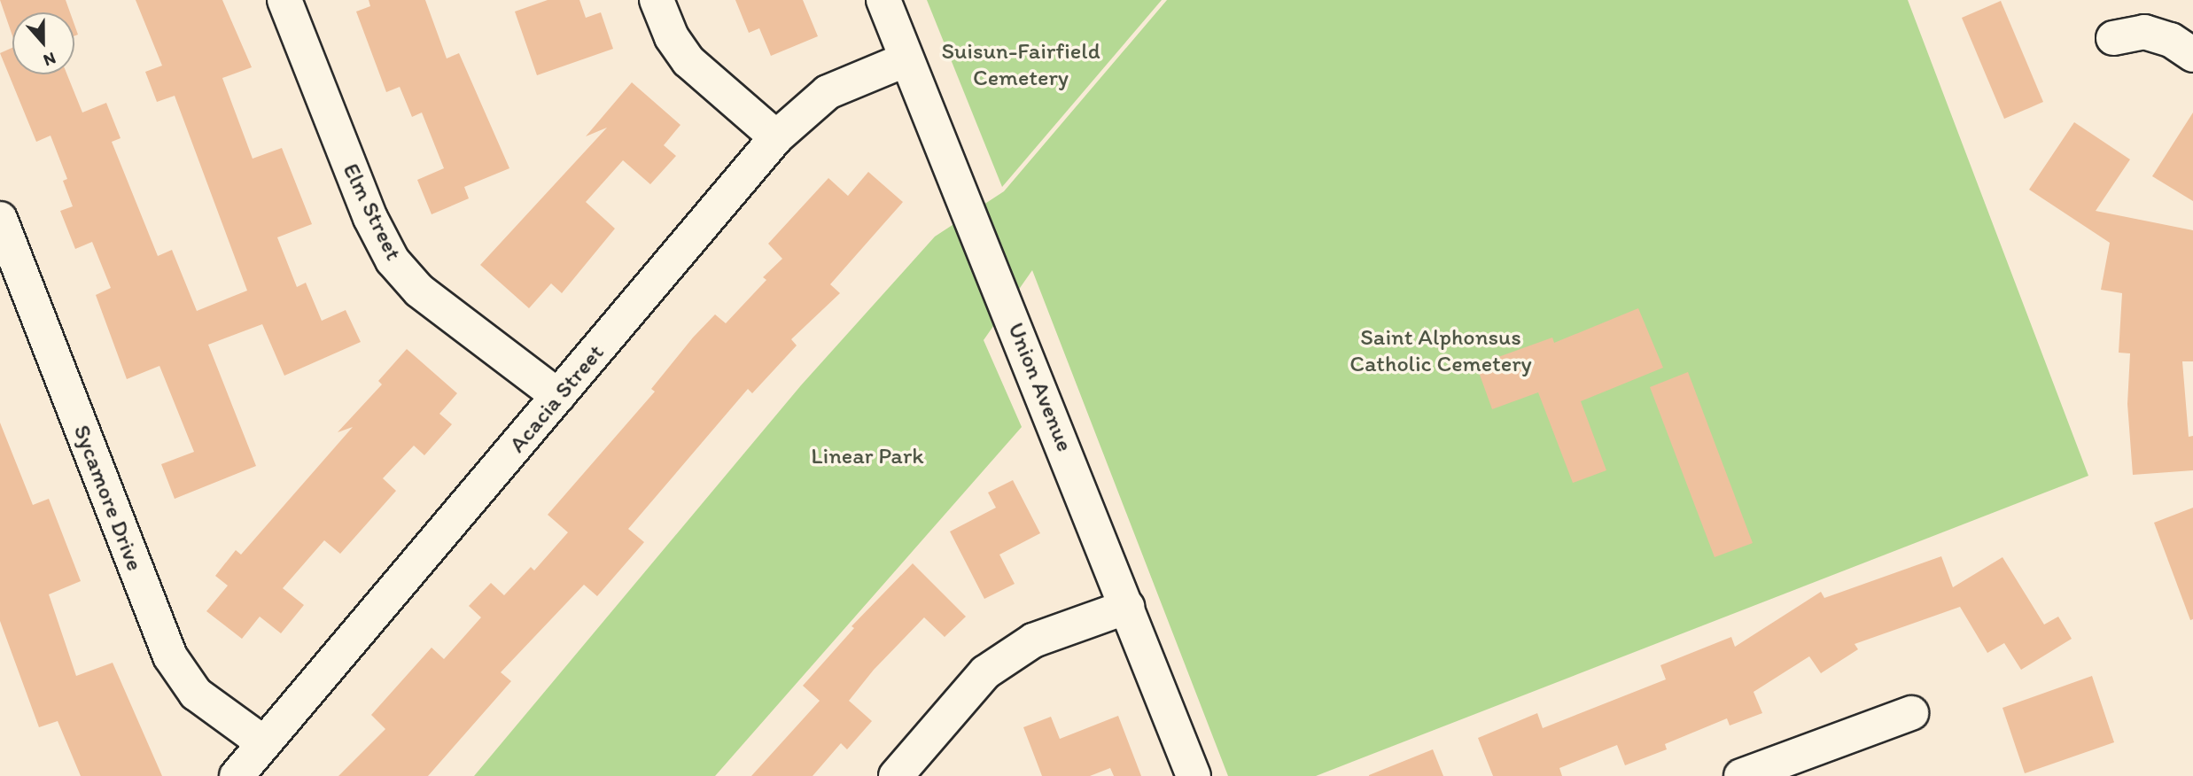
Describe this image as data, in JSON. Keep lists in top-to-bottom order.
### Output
{
  "streets": {
    "street": [
      "Elm Street",
      "Union Avenue",
      "Acacia Street",
      "Sycamore Drive"
    ]
  },
  "crossings": [
    ["Elm Street", "Acacia Street"],
    ["Union Avenue", "Acacia Street"],
    ["Acacia Street", "Sycamore Drive"]
  ],
  "parks": ["Suisun-Fairfield Cemetery", "Saint Alphonsus Catholic Cemetery", "Linear Park"],
  "north": "bottom"
}
